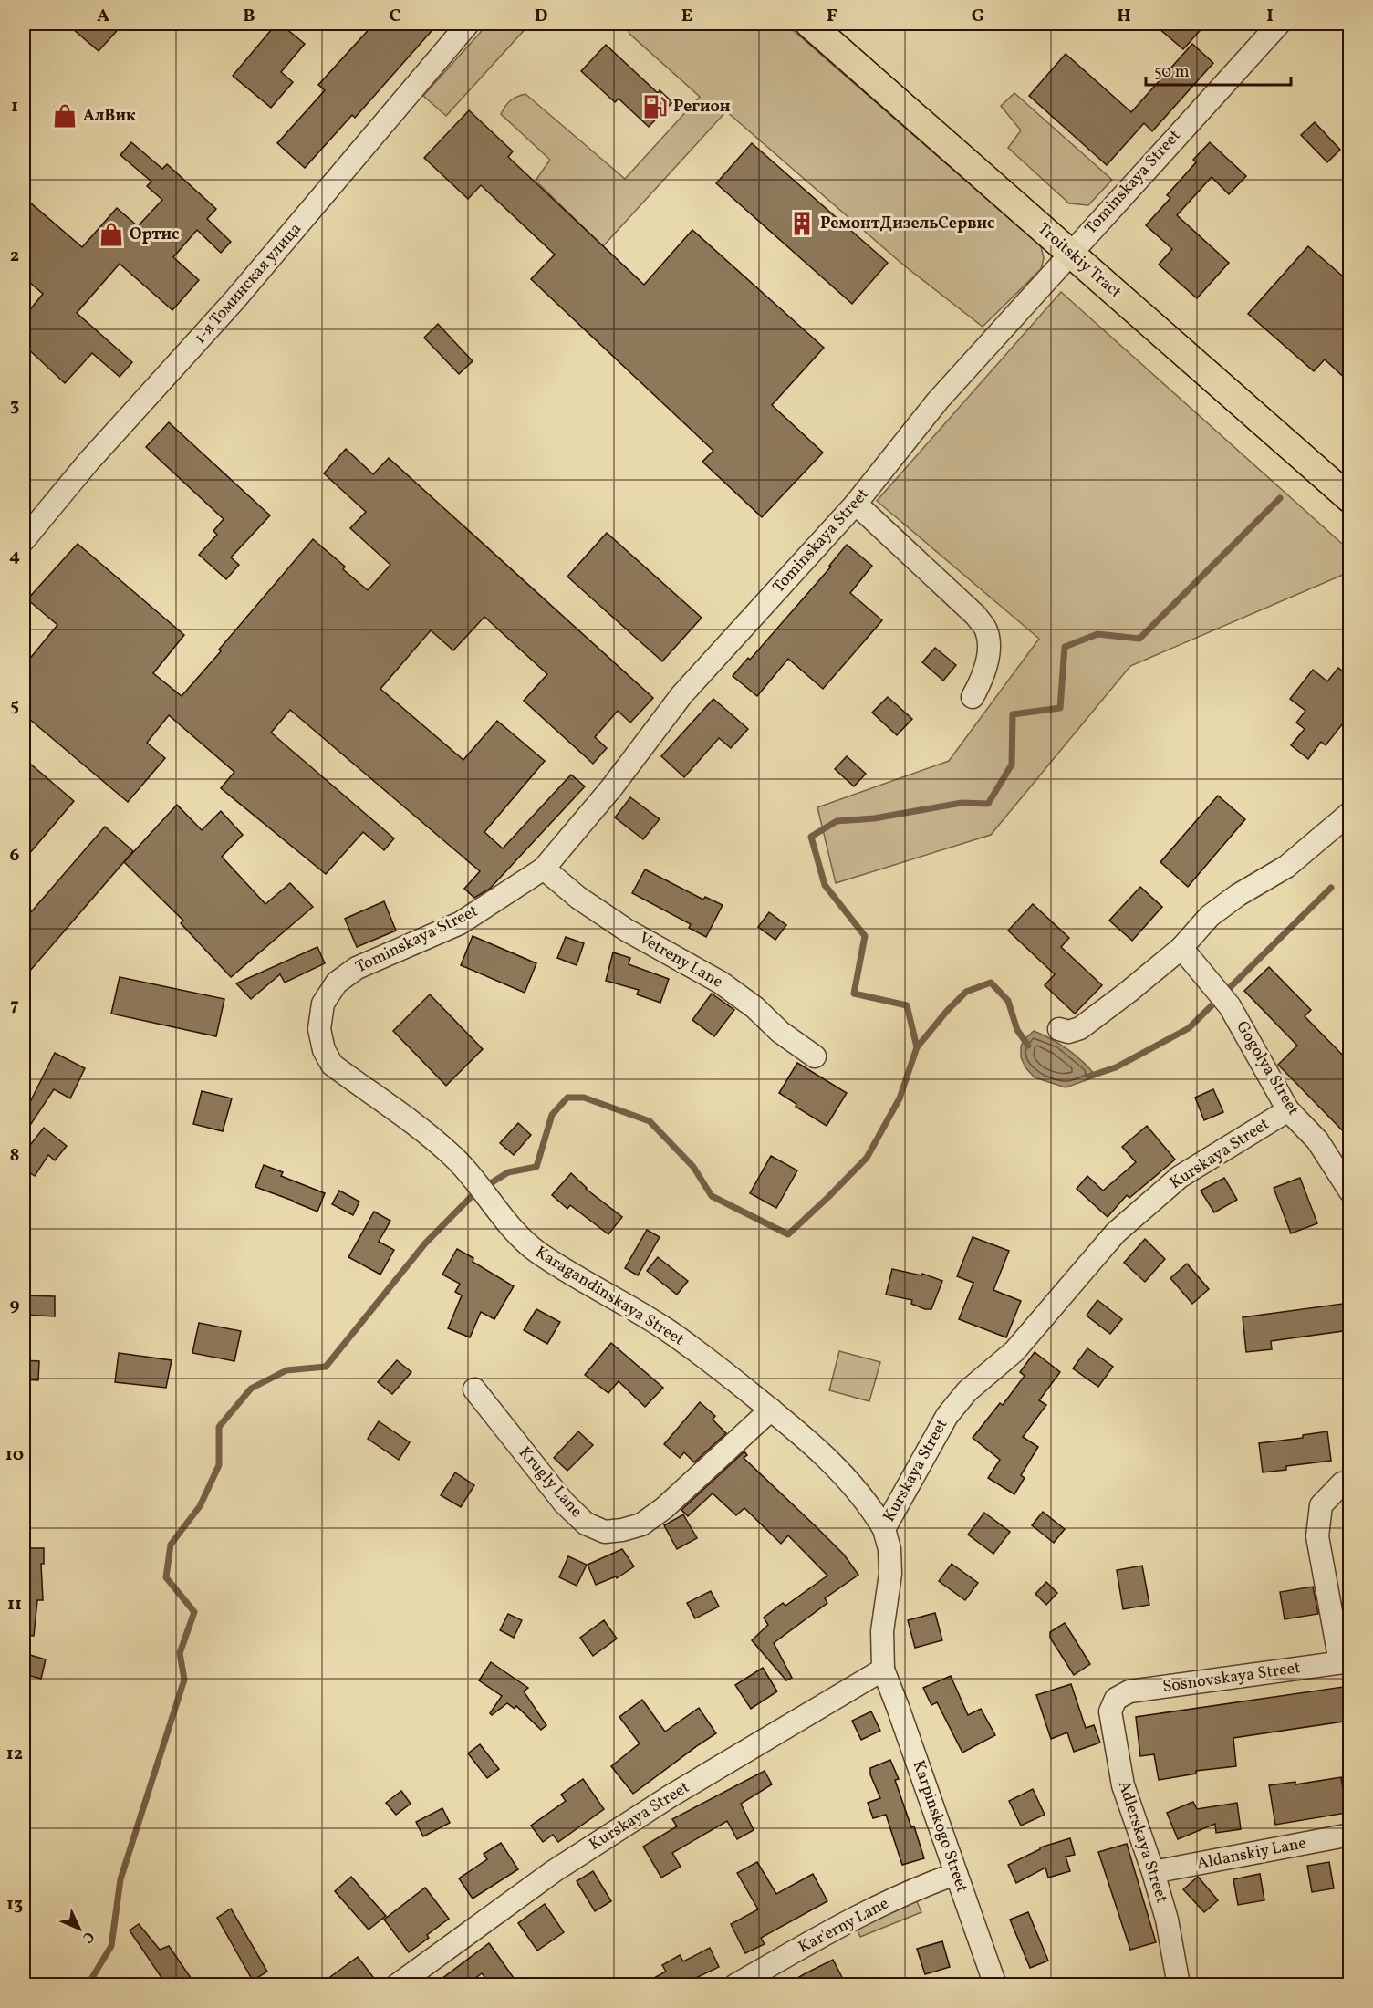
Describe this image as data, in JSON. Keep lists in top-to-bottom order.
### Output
{
  "streets": {
    "main road": ["Troitskiy Tract"],
    "street": [
      "Tominskaya Street",
      "1-я Томинская улица",
      "Vetreny Lane",
      "Gogolya Street",
      "Kurskaya Street",
      "Karagandinskaya Street",
      "Krugly Lane",
      "Sosnovskaya Street",
      "Karpinskogo Street",
      "Adlerskaya Street",
      "Aldanskiy Lane",
      "Kar'erny Lane"
    ]
  },
  "crossings": [
    ["Tominskaya Street", "Troitskiy Tract"],
    ["Tominskaya Street", "Vetreny Lane"],
    ["Tominskaya Street", "Karagandinskaya Street"],
    ["Gogolya Street", "Kurskaya Street"],
    ["Kurskaya Street", "Karagandinskaya Street"],
    ["Kurskaya Street", "Karpinskogo Street"],
    ["Karagandinskaya Street", "Krugly Lane"],
    ["Sosnovskaya Street", "Adlerskaya Street"],
    ["Karpinskogo Street", "Kar'erny Lane"],
    ["Adlerskaya Street", "Aldanskiy Lane"]
  ],
  "places": {
    "fuel station": ["Регион"],
    "shop": ["АлВик", "Ортис"],
    "building": ["РемонтДизельСервис"]
  },
  "scale_bar": "50 m",
  "north": "bottom right",
  "grid": {
    "columns": [
      "A",
      "B",
      "C",
      "D",
      "E",
      "F",
      "G",
      "H",
      "I"
    ],
    "rows": [
      "1",
      "2",
      "3",
      "4",
      "5",
      "6",
      "7",
      "8",
      "9",
      "10",
      "11",
      "12",
      "13"
    ]
  }
}
